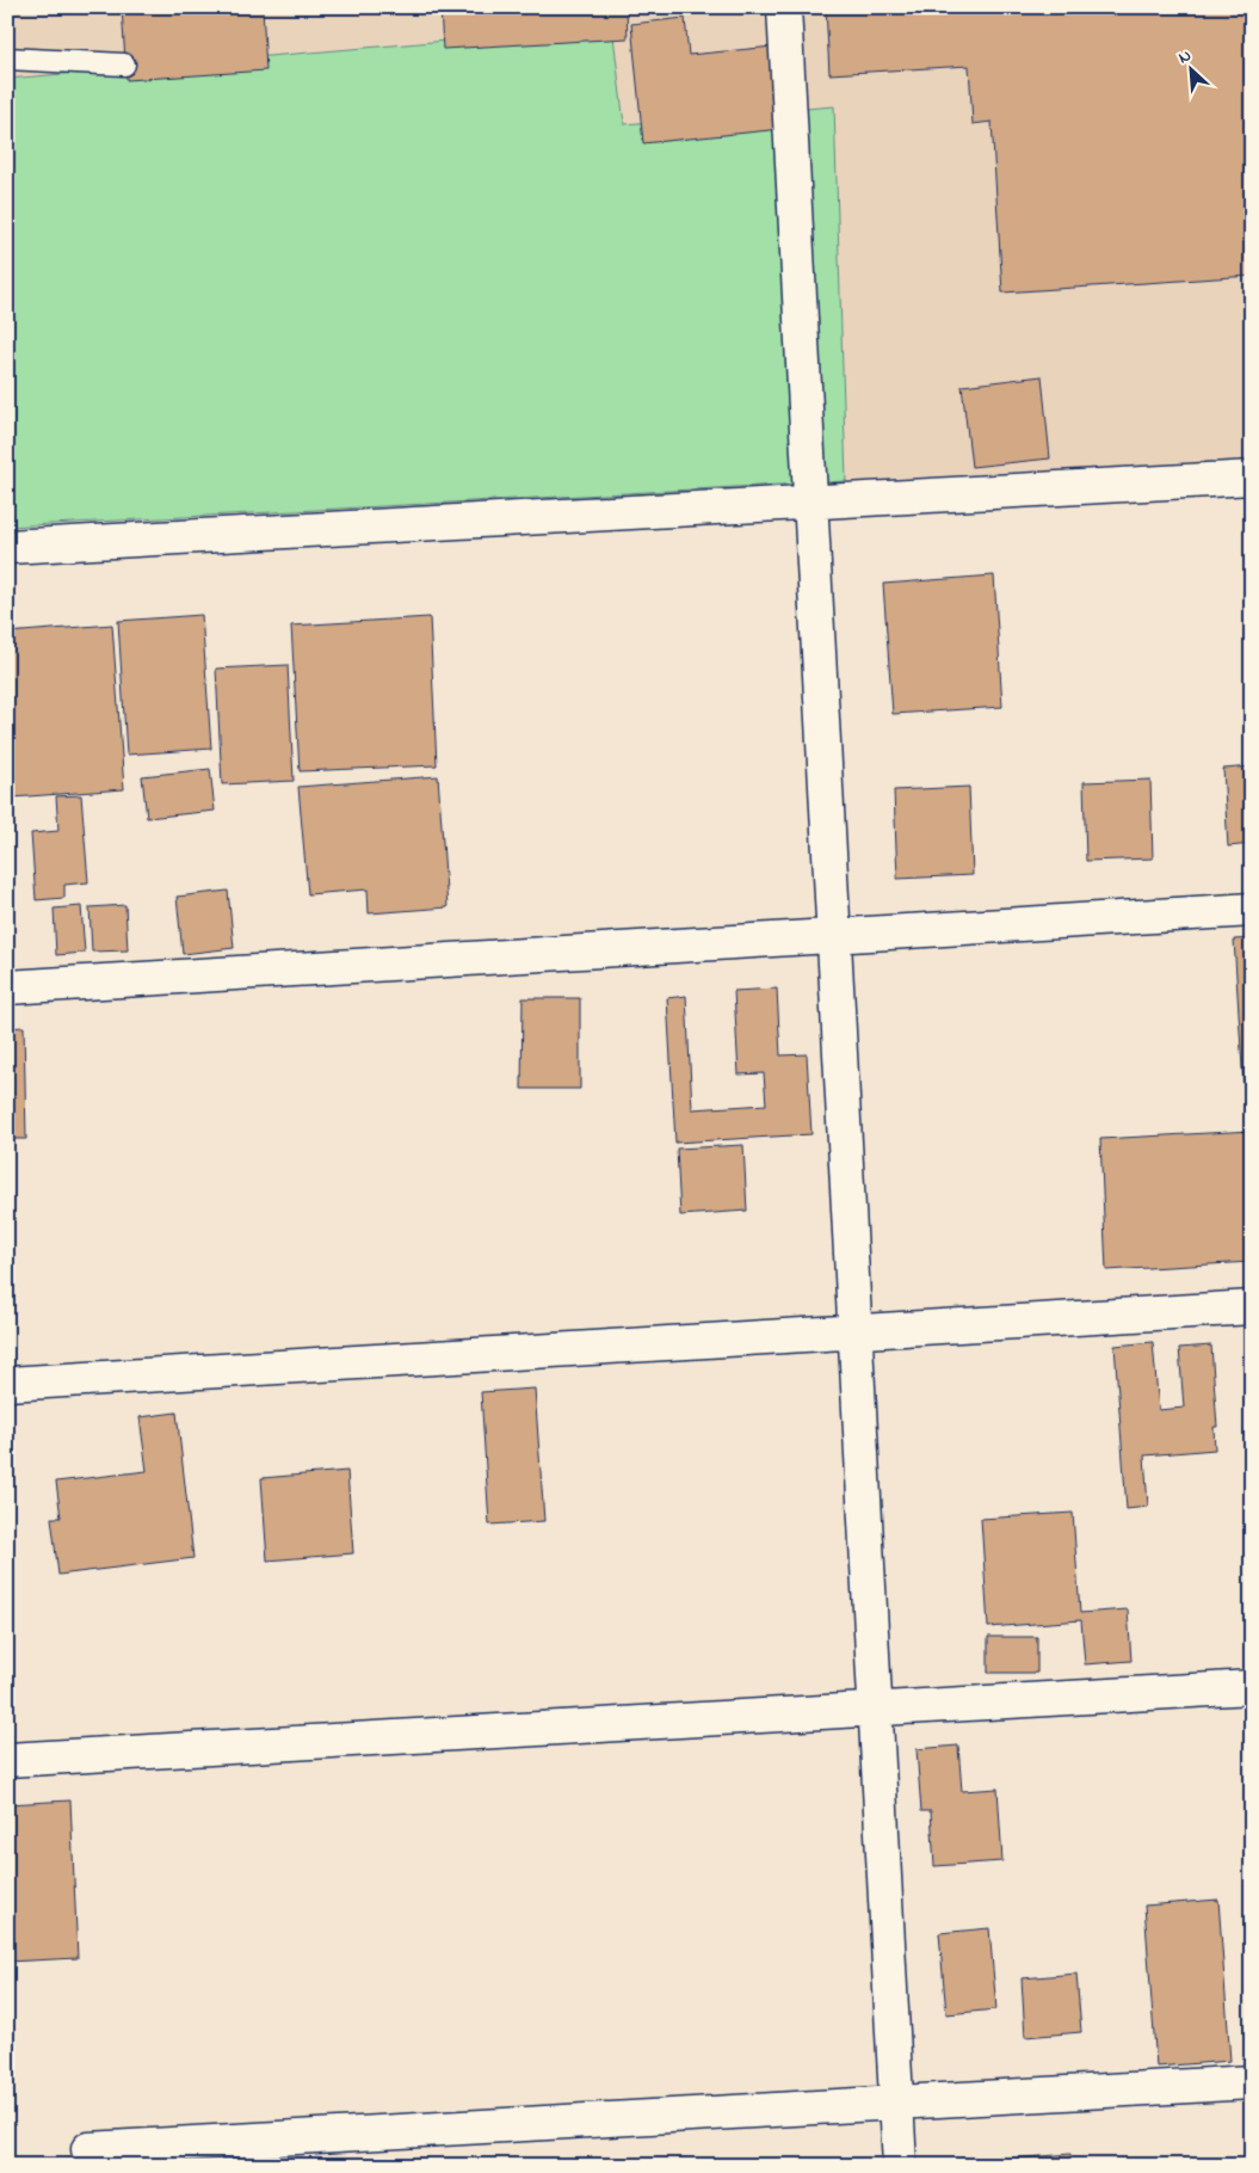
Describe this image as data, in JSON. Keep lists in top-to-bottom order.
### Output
{
  "north": "top left"
}
